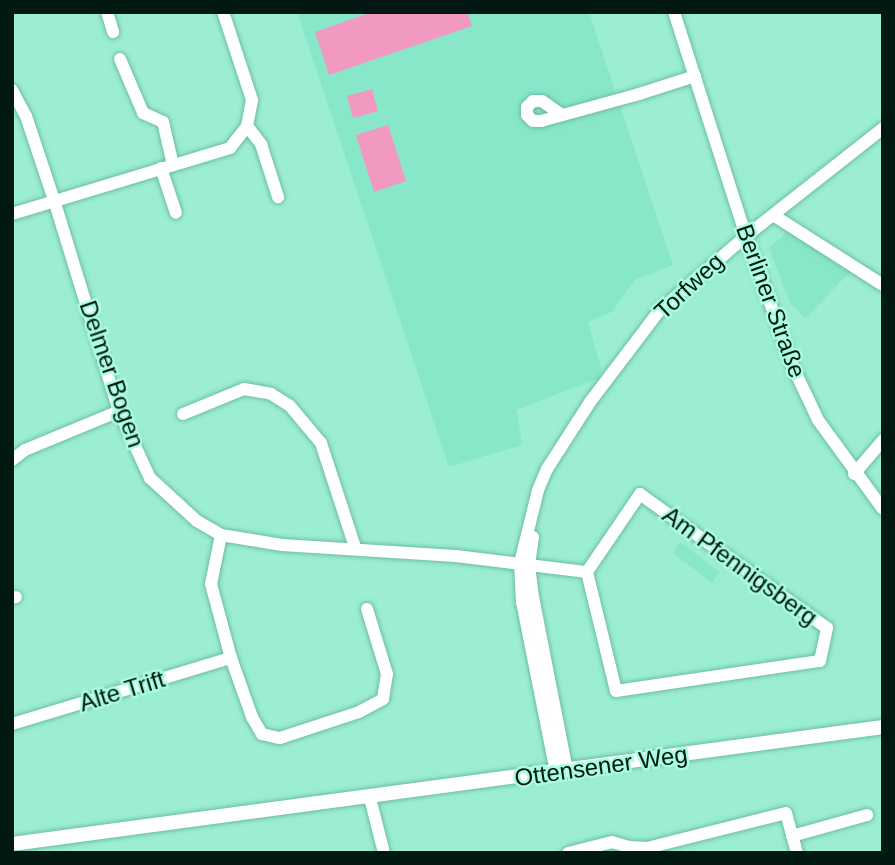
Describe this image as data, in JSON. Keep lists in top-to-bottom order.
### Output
{
  "streets": {
    "street": [
      "Torfweg",
      "Berliner Straße",
      "Delmer Bogen",
      "Am Pfennigsberg",
      "Alte Trift",
      "Ottensener Weg"
    ]
  },
  "crossings": [
    ["Torfweg", "Berliner Straße"],
    ["Torfweg", "Delmer Bogen"],
    ["Torfweg", "Ottensener Weg"]
  ]
}
